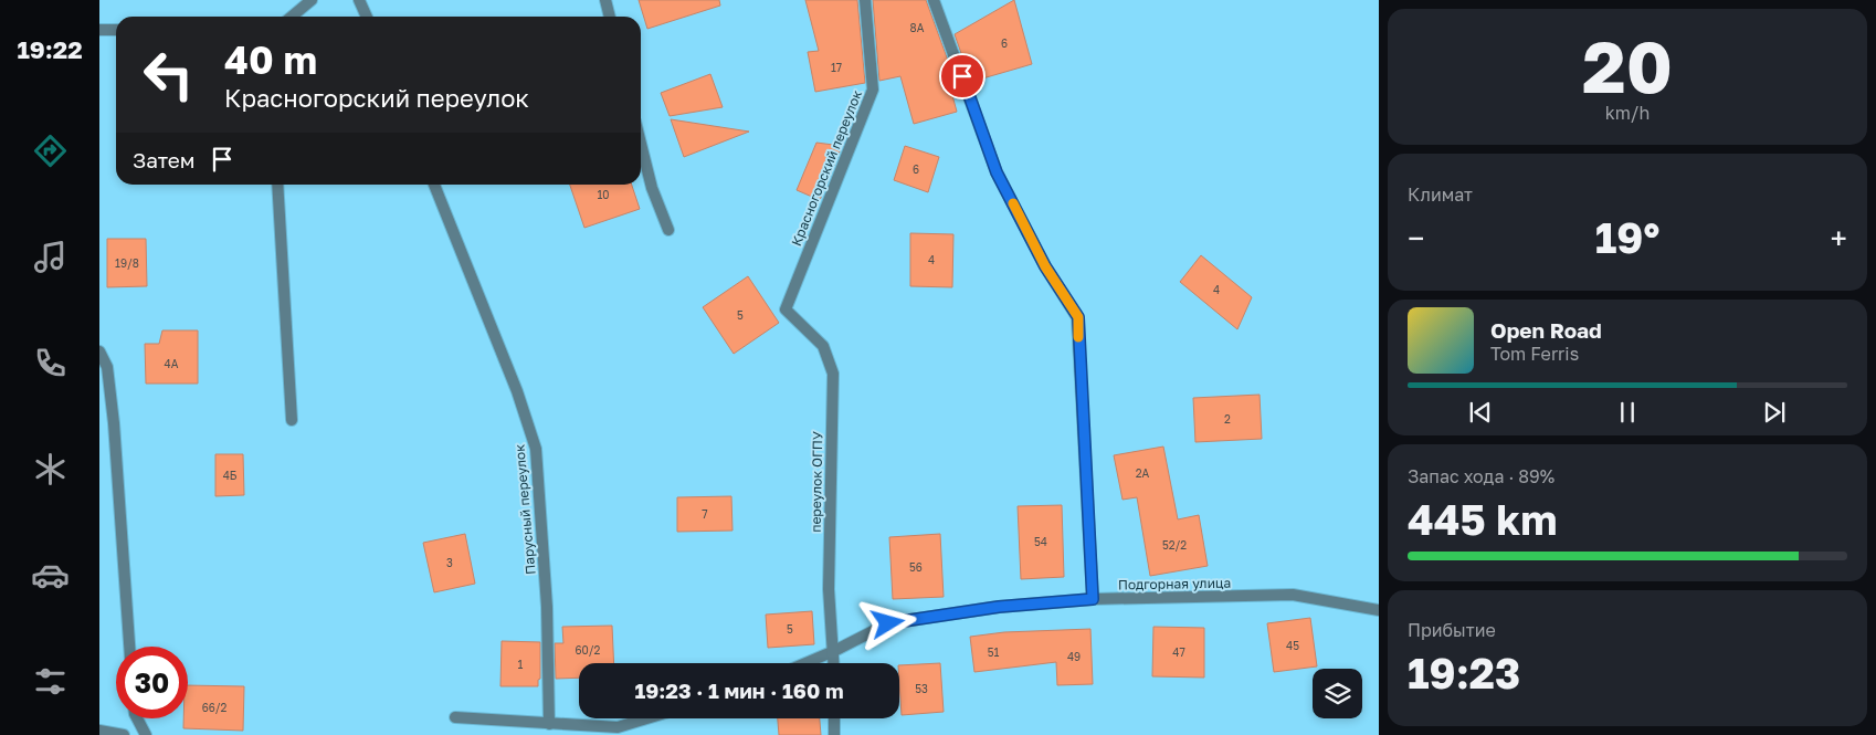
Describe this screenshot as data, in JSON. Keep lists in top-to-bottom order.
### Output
{
  "streets": {
    "street": [
      "Красногорский переулок",
      "переулок ОГПУ",
      "Парусный переулок",
      "Подгорная улица"
    ]
  },
  "crossings": [
    ["Красногорский переулок", "переулок ОГПУ"],
    ["переулок ОГПУ", "Подгорная улица"]
  ],
  "house_numbers": [
    "8А",
    "6",
    "17",
    "6",
    "10",
    "4",
    "19/8",
    "4",
    "5",
    "4А",
    "2",
    "2А",
    "4Б",
    "7",
    "54",
    "52/2",
    "3",
    "56",
    "5",
    "45",
    "60/2",
    "51",
    "47",
    "49",
    "1",
    "53",
    "66/2"
  ],
  "page": {
    "tabs": "19:22",
    "tile": [
      ["20", "km/h"],
      "Климат",
      ["Запас хода · 89%", "445 km"],
      ["Прибытие", "19:23"]
    ],
    "turn": ["40 m", "Красногорский переулок"],
    "then": "Затем",
    "heat": ["−", "19°", "+"],
    "song": ["Open Road", "Tom Ferris"],
    "limit": "30",
    "trip": "19:23 · 1 мин · 160 m"
  }
}
